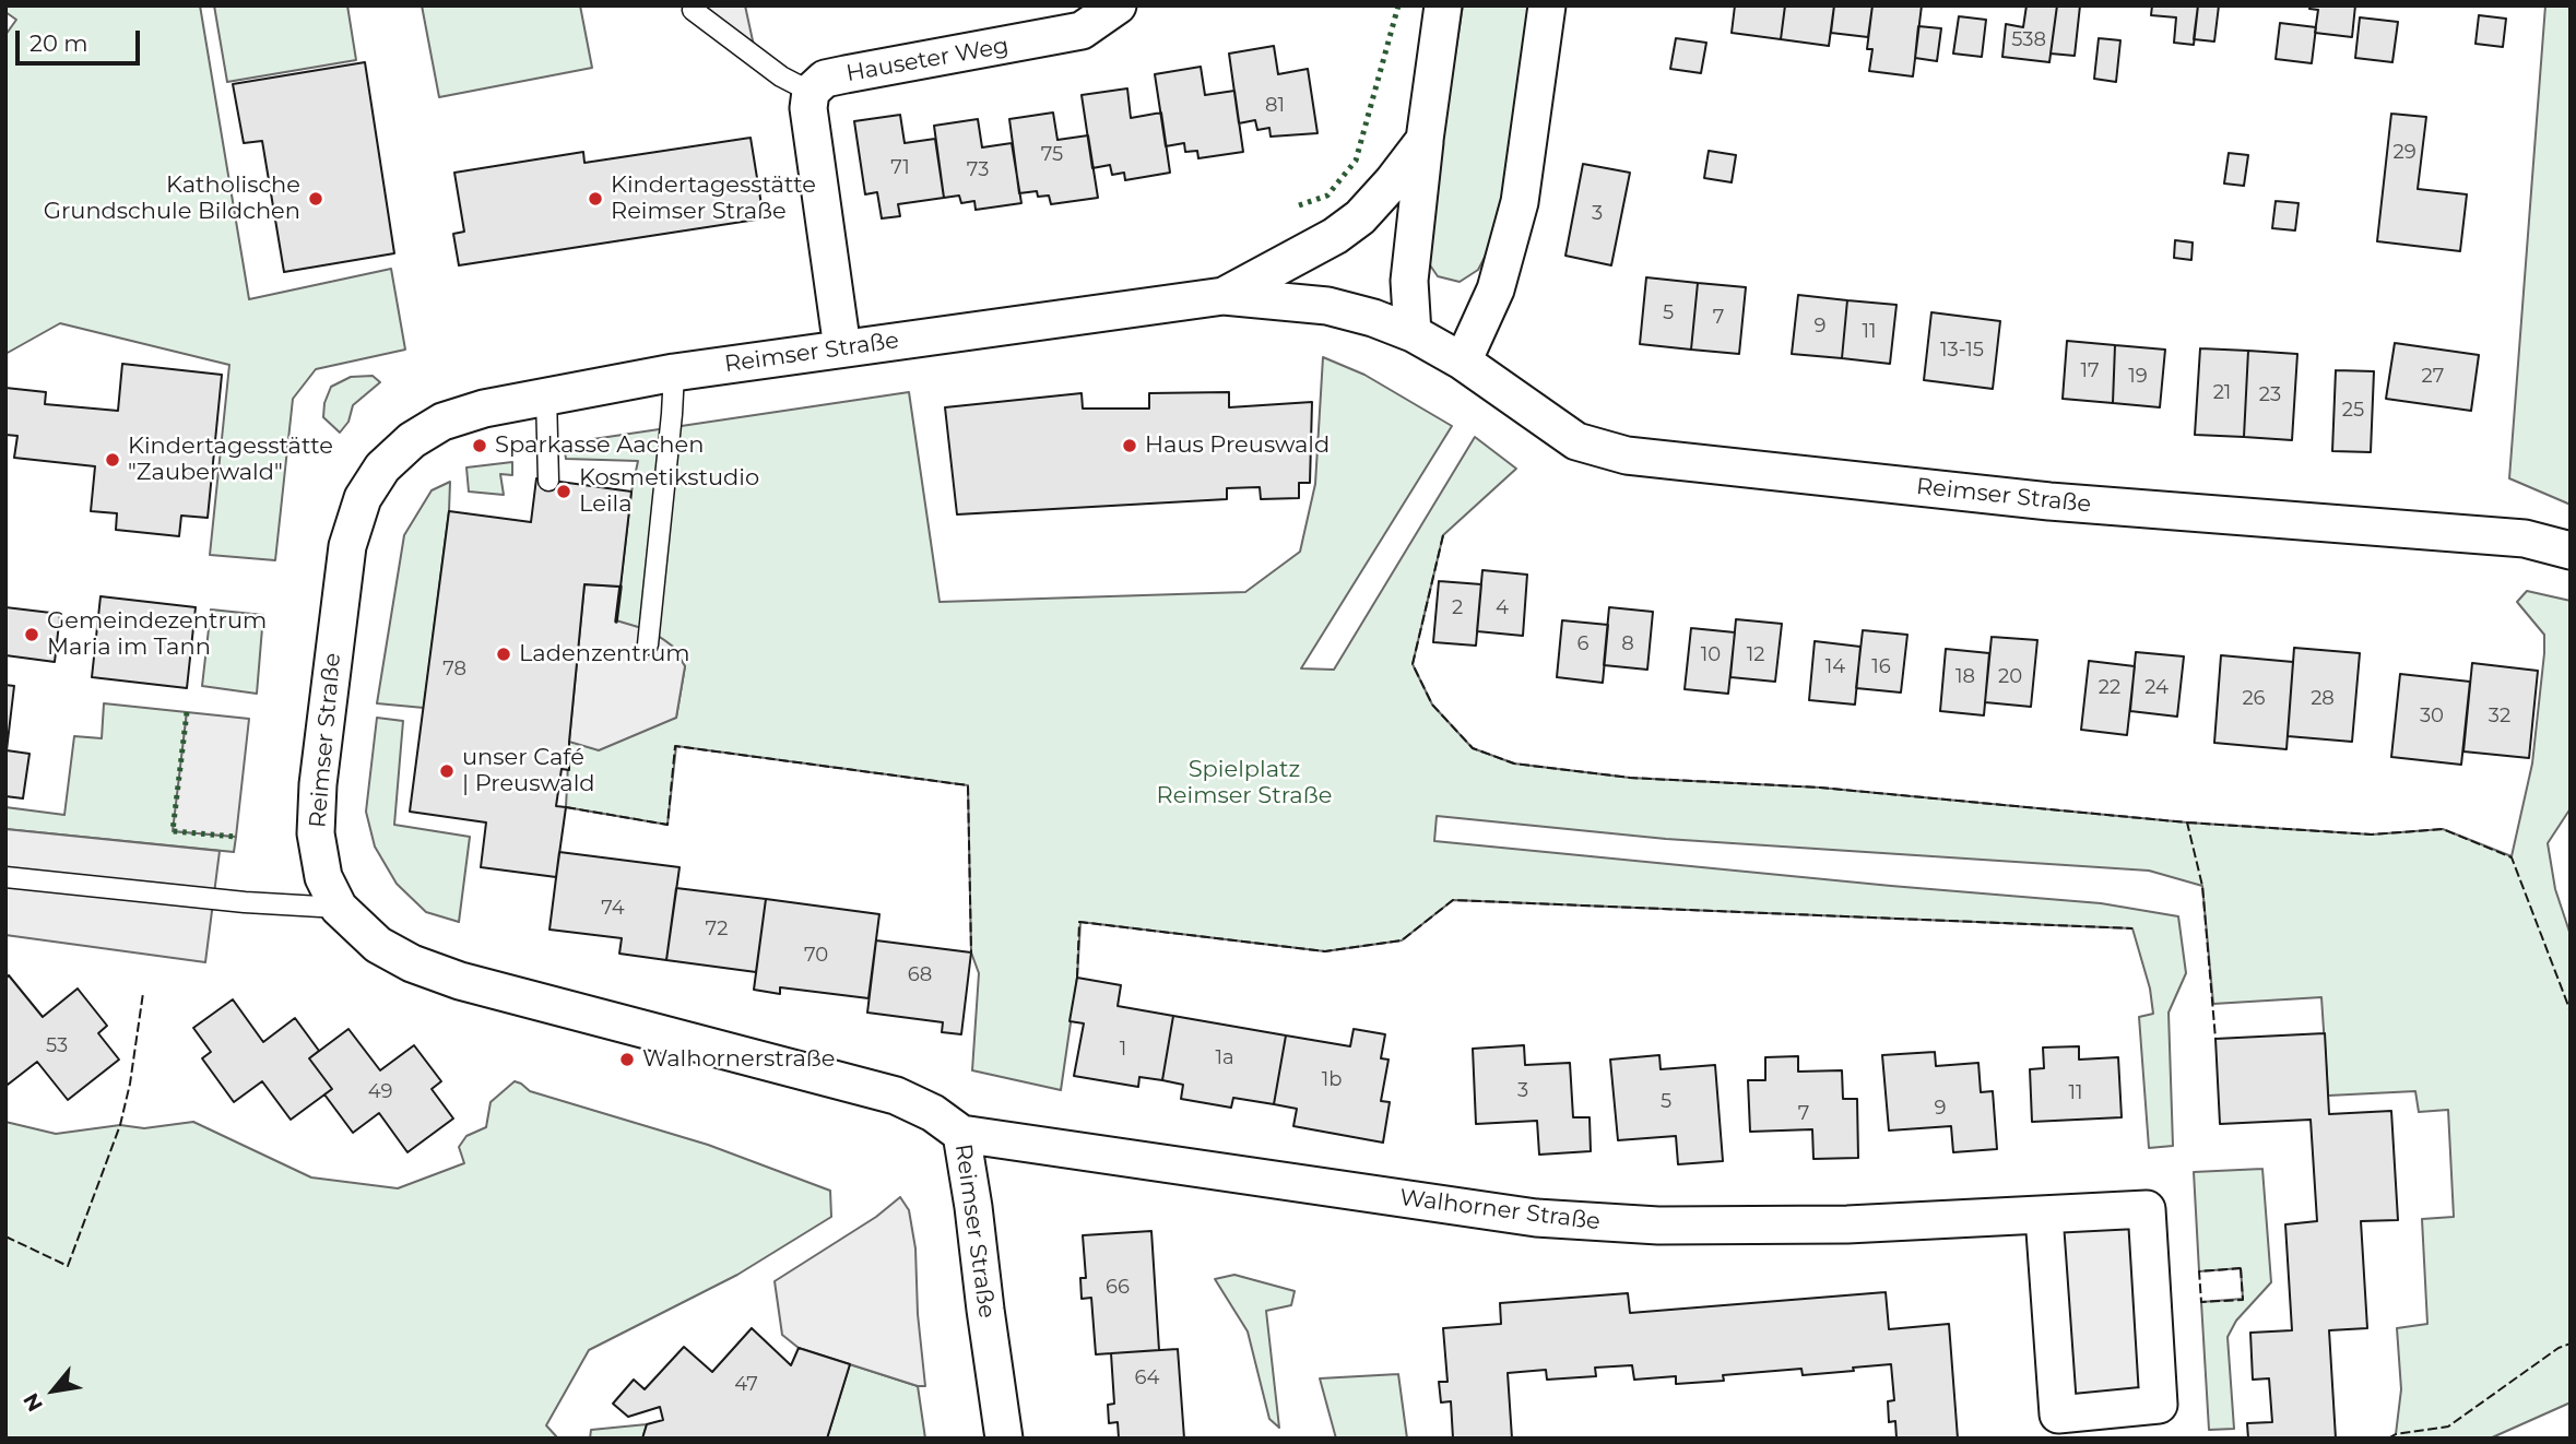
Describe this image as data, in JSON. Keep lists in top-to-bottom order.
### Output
{
  "streets": {
    "street": ["Hauseter Weg", "Reimser Straße", "Walhorner Straße"]
  },
  "crossings": [
    ["Reimser Straße", "Walhorner Straße"]
  ],
  "parks": ["Spielplatz Reimser Straße"],
  "places": [
    "Katholische Grundschule Bildchen",
    "Kindertagesstätte Reimser Straße",
    "Sparkasse Aachen",
    "Haus Preuswald",
    "Kindertagesstätte \"Zauberwald\"",
    "Kosmetikstudio Leila",
    "Gemeindezentrum Maria im Tann",
    "Ladenzentrum",
    "unser Café | Preuswald",
    "Walhornerstraße"
  ],
  "house_numbers": [
    "538",
    "81",
    "29",
    "75",
    "71",
    "73",
    "3",
    "5",
    "7",
    "9",
    "11",
    "13-15",
    "17",
    "19",
    "27",
    "21",
    "23",
    "25",
    "2",
    "4",
    "6",
    "8",
    "10",
    "12",
    "14",
    "16",
    "78",
    "18",
    "20",
    "22",
    "24",
    "26",
    "28",
    "30",
    "32",
    "74",
    "72",
    "70",
    "68",
    "53",
    "1",
    "1a",
    "1b",
    "3",
    "49",
    "11",
    "5",
    "9",
    "7",
    "66",
    "64",
    "47"
  ],
  "scale_bar": "20 m",
  "north": "bottom left"
}
